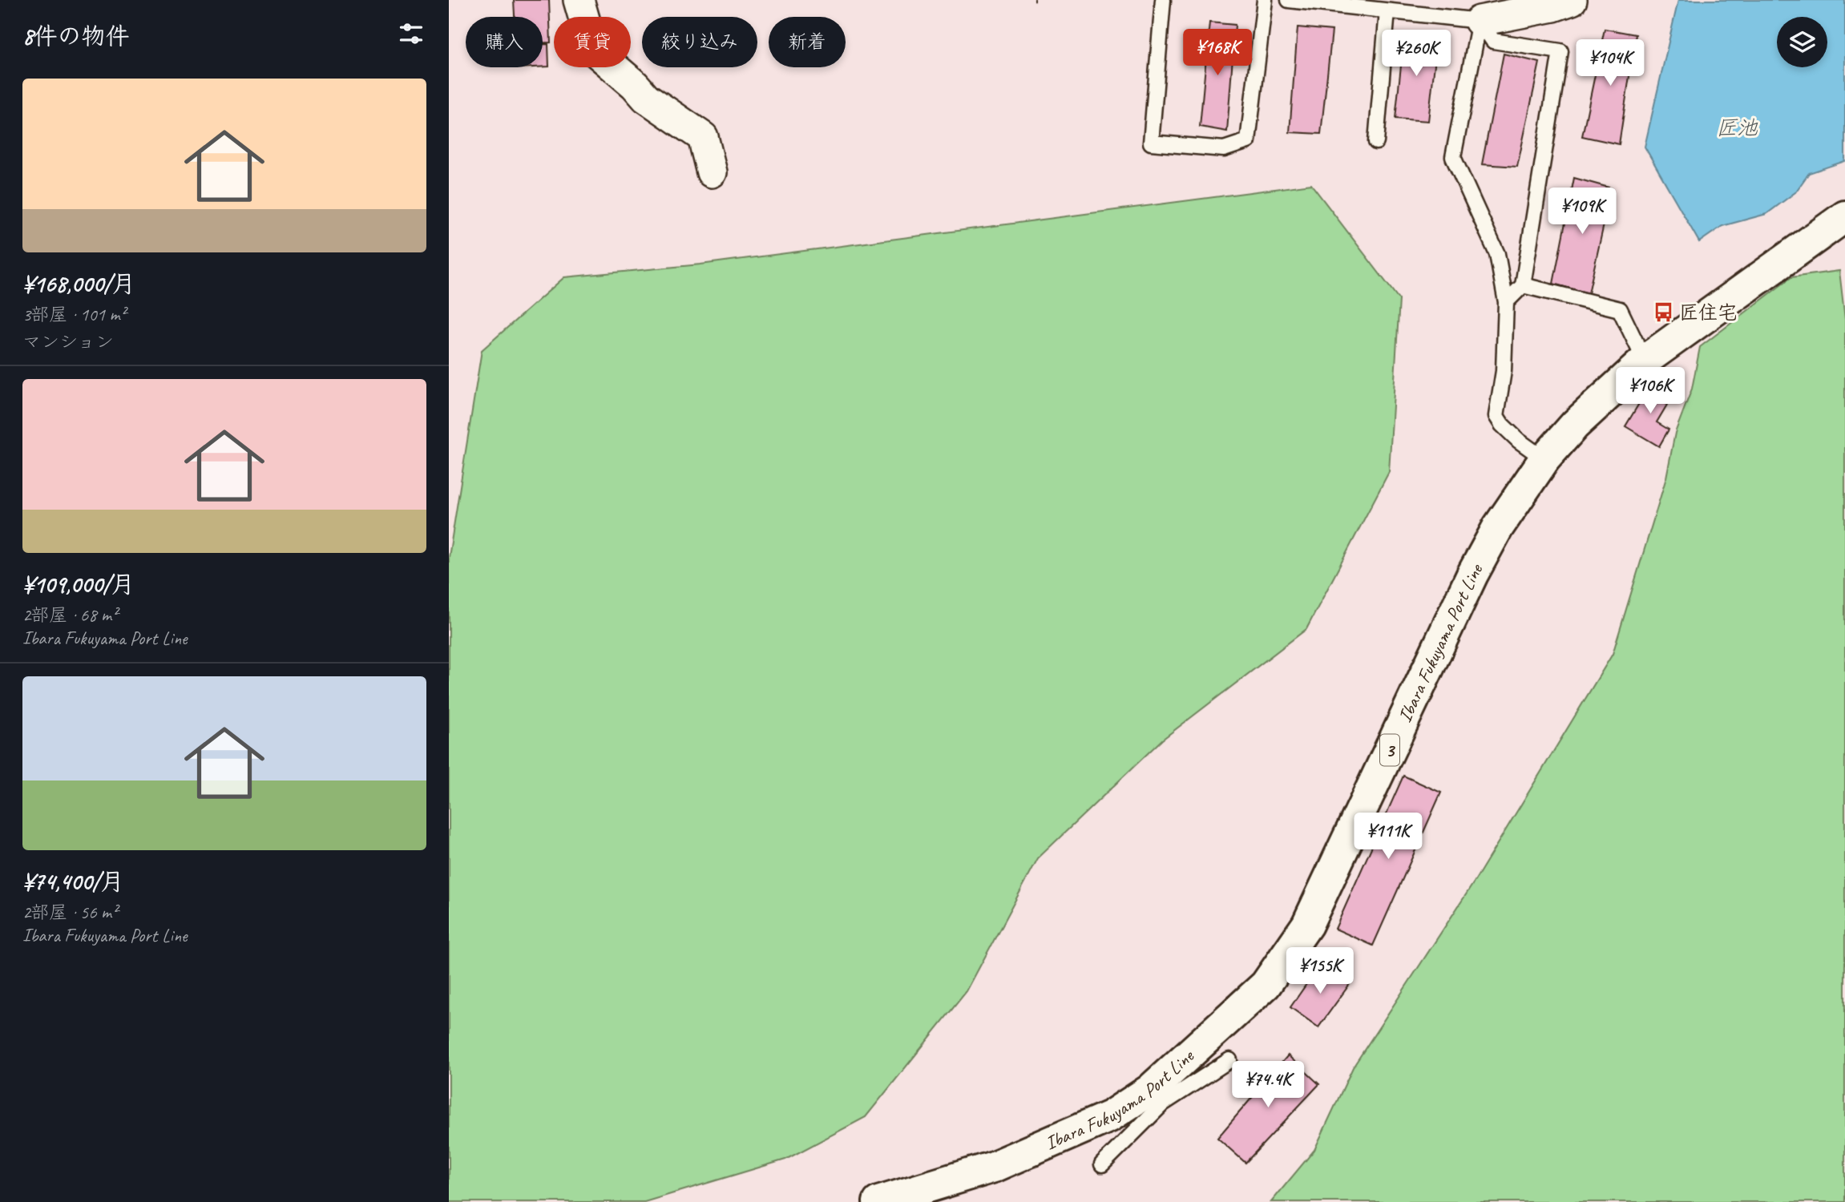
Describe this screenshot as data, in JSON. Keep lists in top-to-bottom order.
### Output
{
  "streets": {
    "main road": ["Ibara Fukuyama Port Line", "3"]
  },
  "water": ["匠池"],
  "places": {
    "bus stop": ["匠住宅"]
  },
  "page": {
    "heading": "8件の物件",
    "chip": [
      "購入",
      "賃貸",
      "絞り込み",
      "新着"
    ],
    "price": [
      "¥168K",
      "¥260K",
      "¥104K",
      "¥109K",
      "¥106K",
      "¥111K",
      "¥155K",
      "¥74.4K"
    ],
    "list": [
      {
        "name": "¥168,000/月",
        "note": "3部屋 · 101 m² · マンション"
      },
      {
        "name": "¥109,000/月",
        "note": "2部屋 · 68 m² · Ibara Fukuyama Port Line"
      },
      {
        "name": "¥74,400/月",
        "note": "2部屋 · 56 m² · Ibara Fukuyama Port Line"
      }
    ]
  }
}
